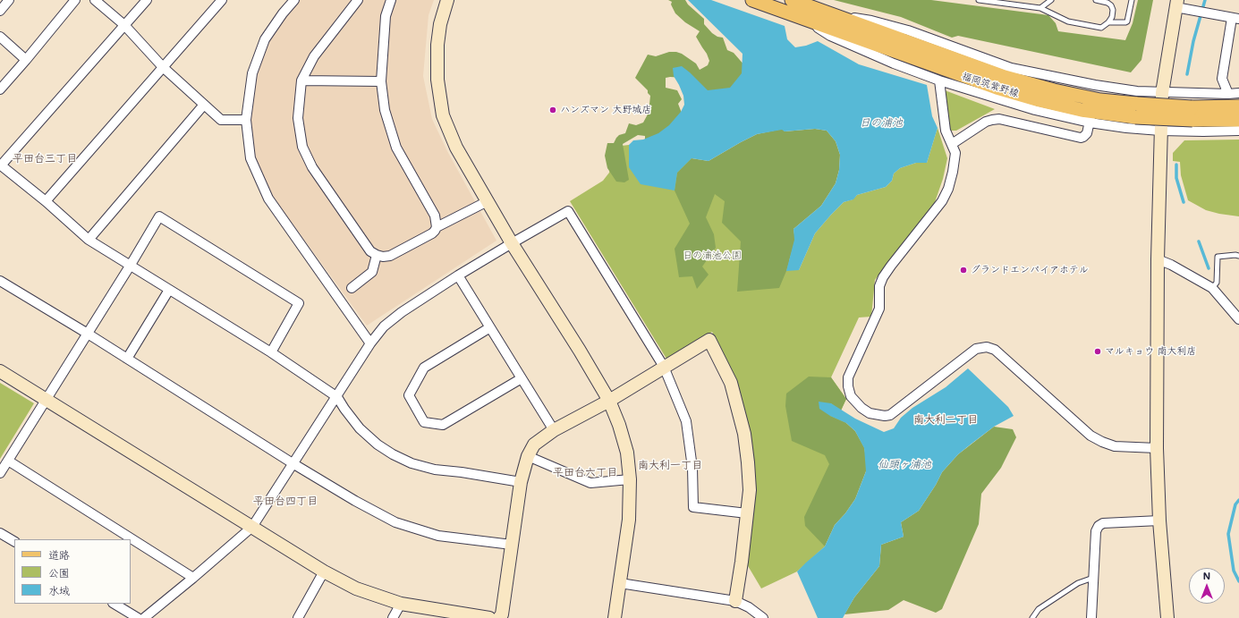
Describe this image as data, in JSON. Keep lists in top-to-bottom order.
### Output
{
  "streets": {
    "main road": ["福岡筑紫野線"]
  },
  "districts": [
    "平田台三丁目",
    "南大利二丁目",
    "南大利一丁目",
    "平田台六丁目",
    "平田台四丁目"
  ],
  "water": ["日の浦池", "仙頭ヶ浦池"],
  "parks": ["日の浦池公園"],
  "places": ["ハンズマン 大野城店", "グランドエンパイアホテル", "マルキョウ 南大利店"],
  "legend": ["道路", "公園", "水域"],
  "north": "top"
}
